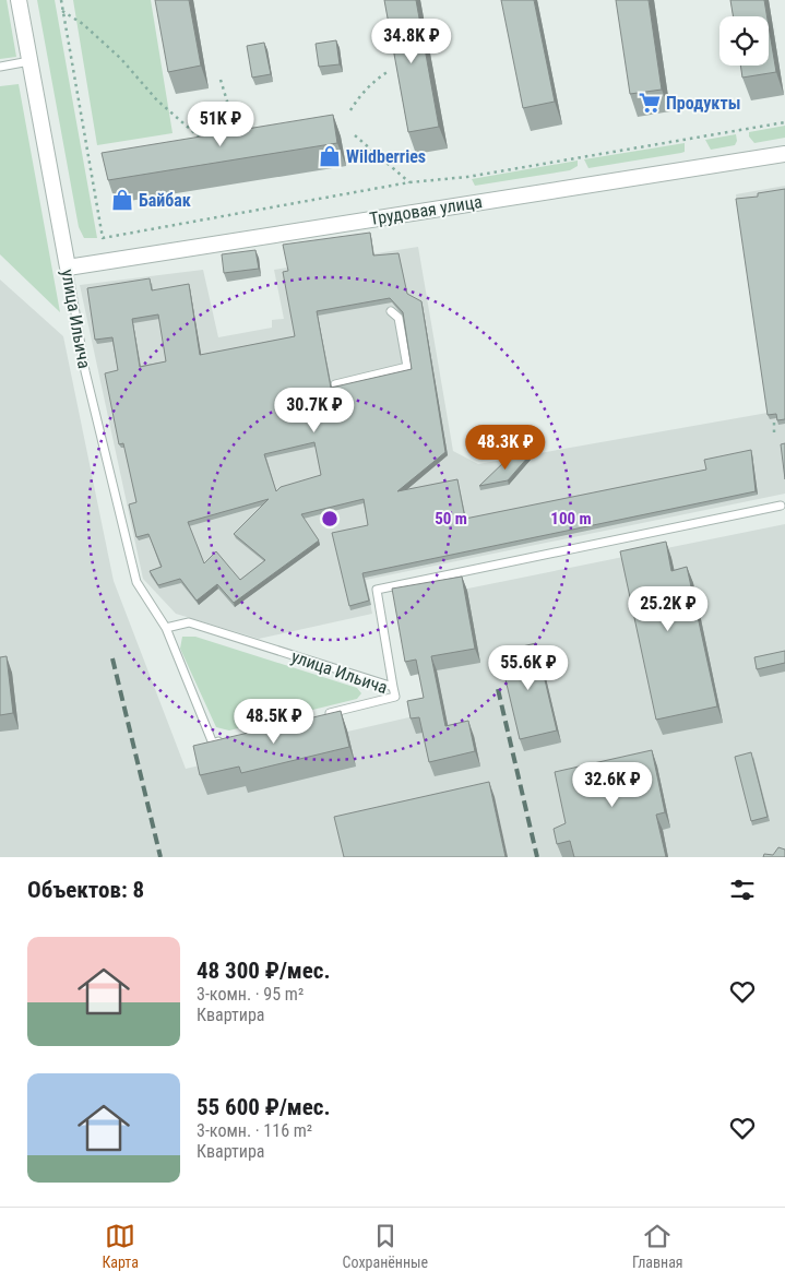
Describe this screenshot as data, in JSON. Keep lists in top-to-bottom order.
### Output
{
  "streets": {
    "street": ["Трудовая улица", "улица Ильича"]
  },
  "crossings": [
    ["Трудовая улица", "улица Ильича"]
  ],
  "places": {
    "supermarket": ["Продукты"],
    "shop": ["Wildberries", "Байбак"]
  },
  "page": {
    "price": [
      "34.8K ₽",
      "51K ₽",
      "30.7K ₽",
      "48.3K ₽",
      "25.2K ₽",
      "55.6K ₽",
      "48.5K ₽",
      "32.6K ₽"
    ],
    "heading": "Объектов: 8",
    "list": [
      {
        "name": "48 300 ₽/мес.",
        "note": "3-комн. · 95 m² · Квартира"
      },
      {
        "name": "55 600 ₽/мес.",
        "note": "3-комн. · 116 m² · Квартира"
      }
    ],
    "tabs": ["Карта", "Сохранённые", "Главная"]
  },
  "rings": ["50 m", "100 m"]
}
